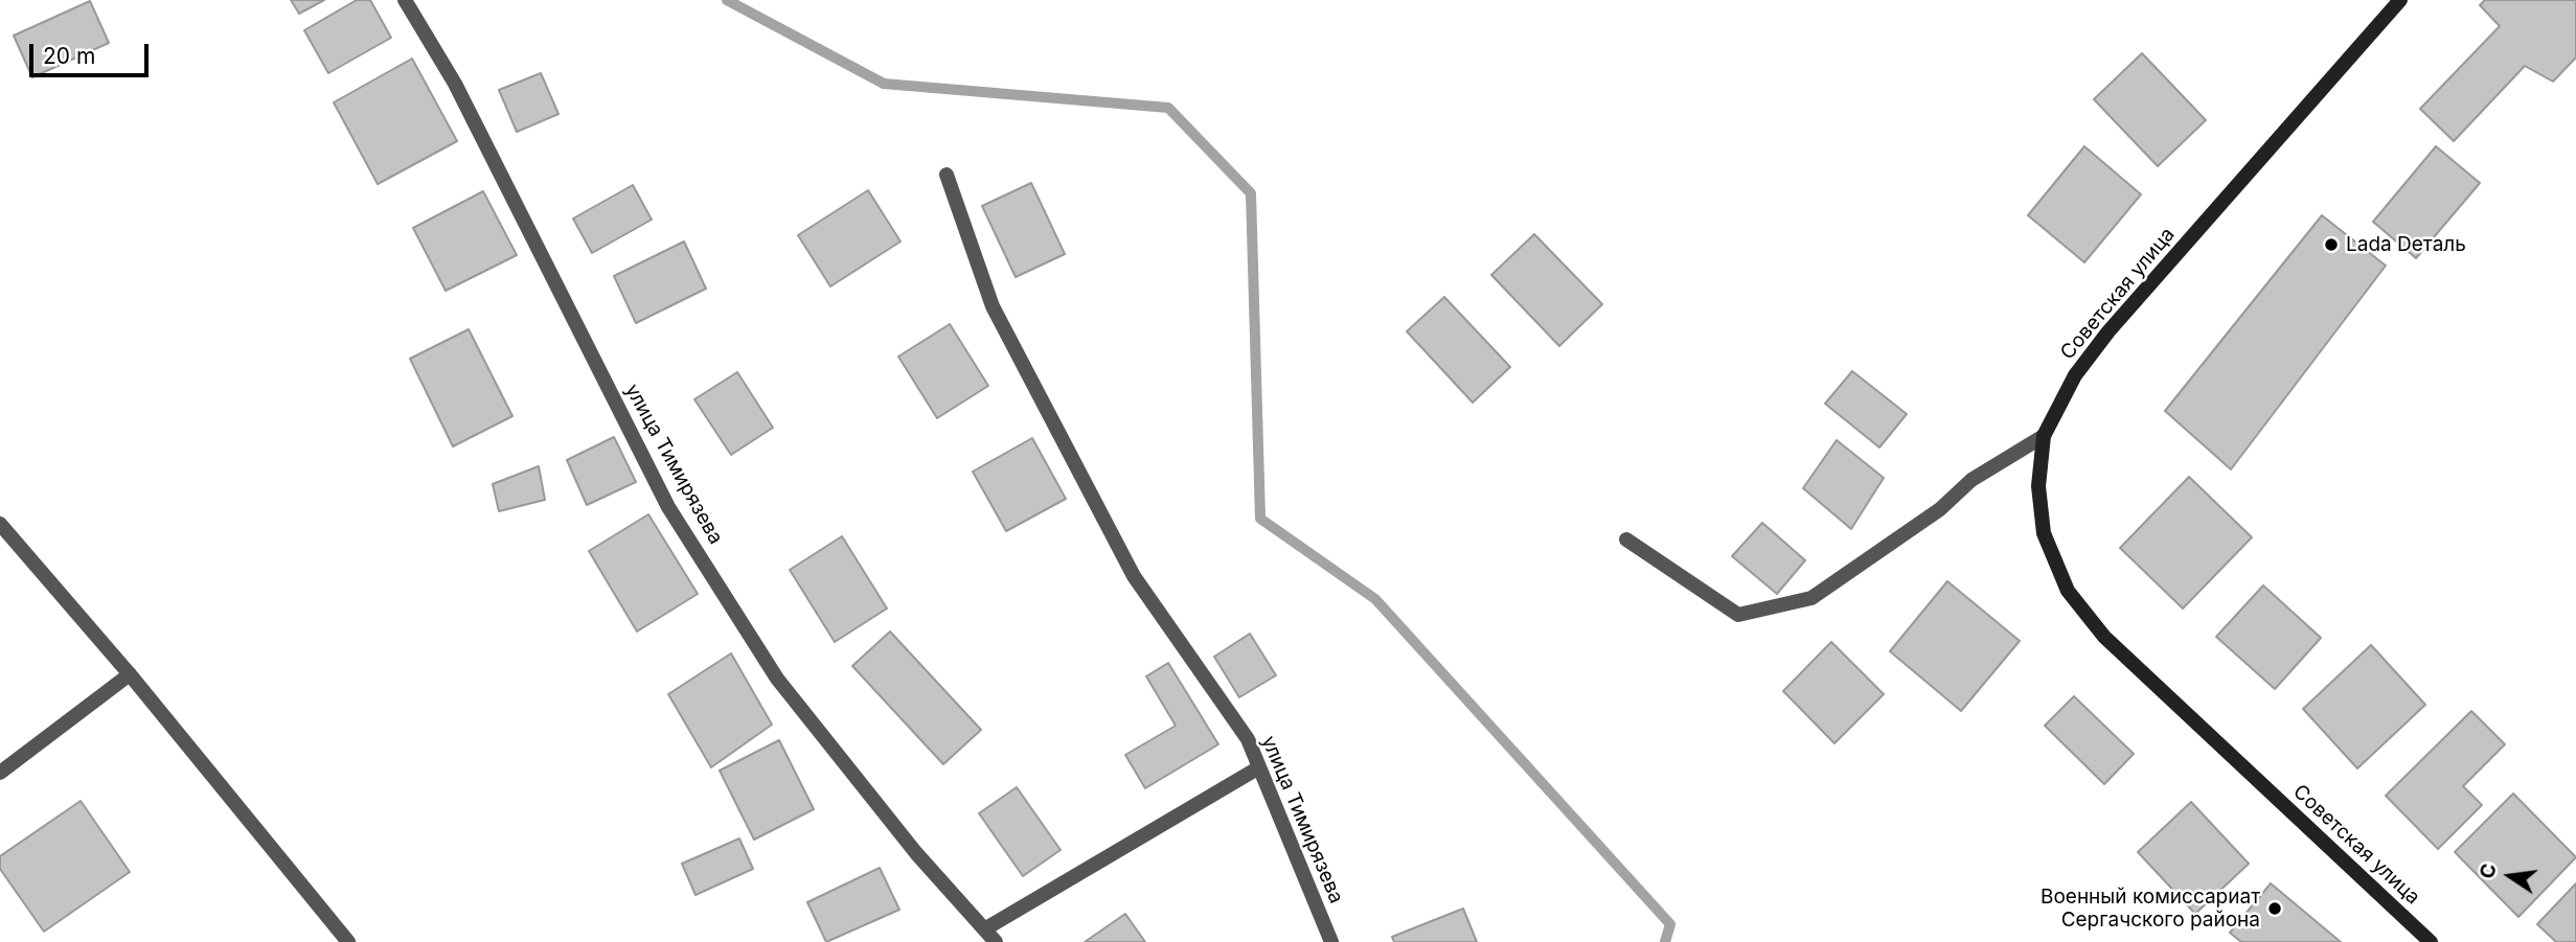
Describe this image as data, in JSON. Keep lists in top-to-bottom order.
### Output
{
  "streets": {
    "main road": ["Советская улица"],
    "street": ["улица Тимирязева"]
  },
  "places": ["Lada Dеталь", "Военный комиссариат Сергачского района"],
  "scale_bar": "20 m",
  "north": "left"
}
